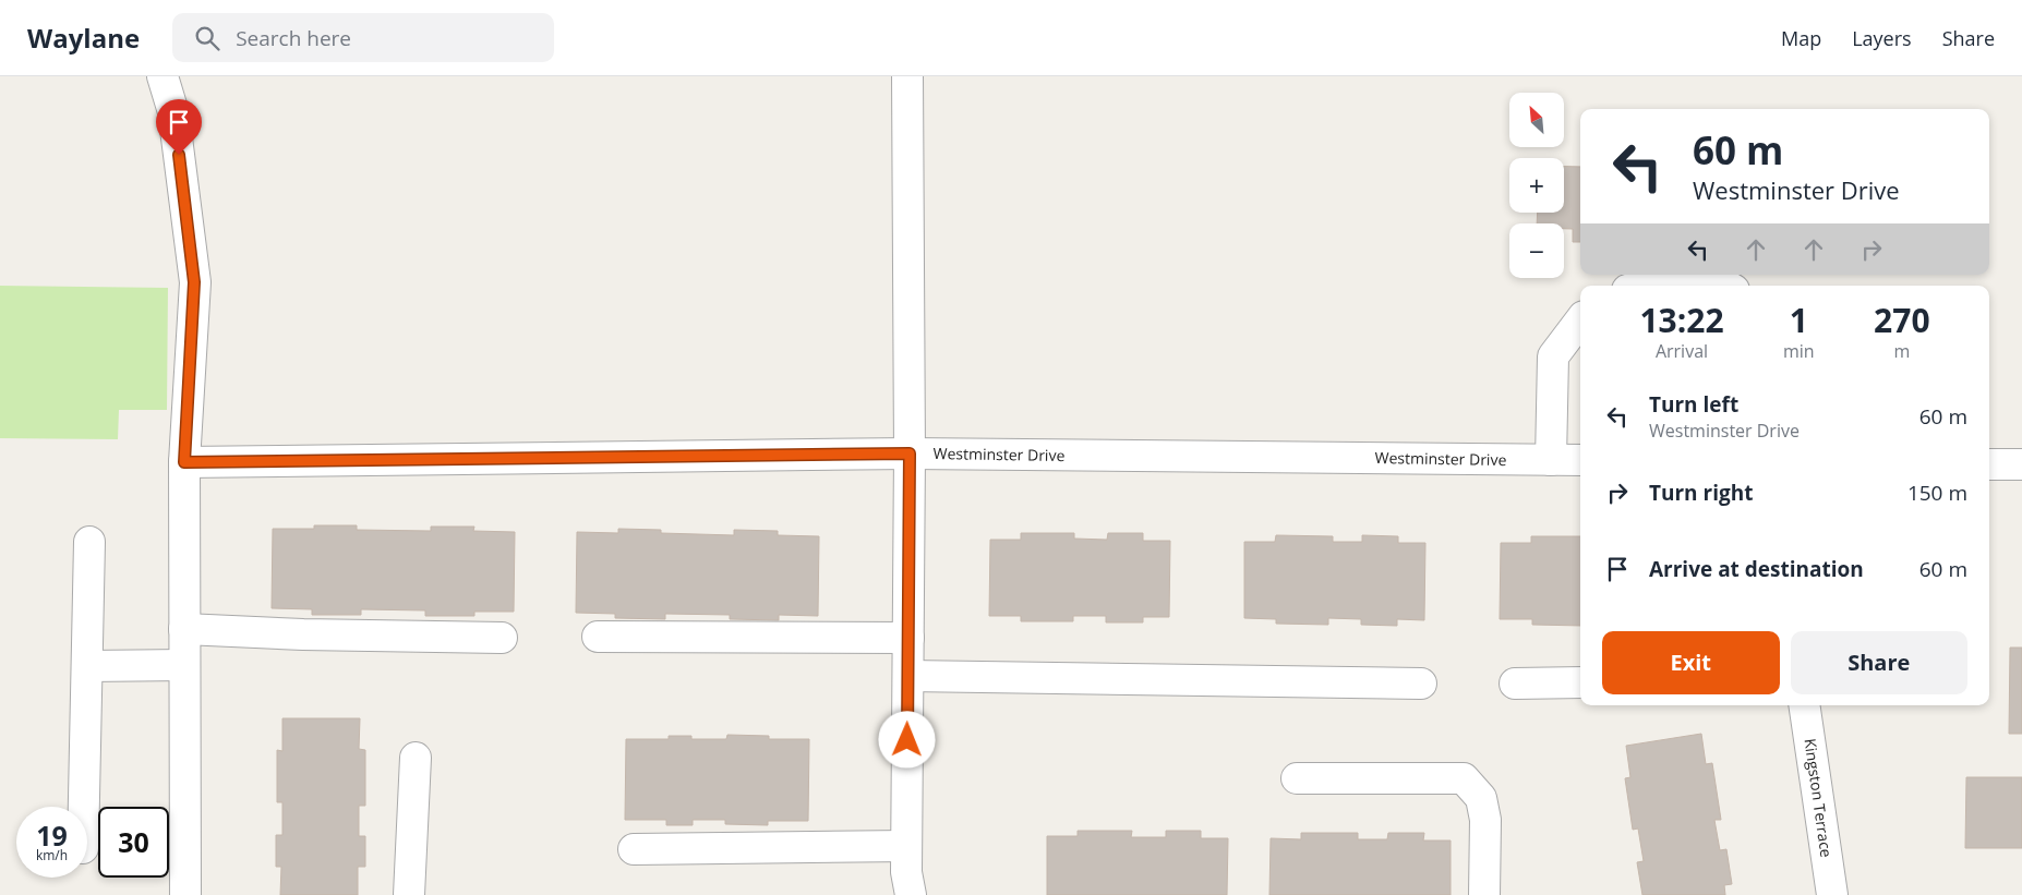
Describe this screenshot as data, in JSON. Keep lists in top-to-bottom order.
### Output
{
  "streets": {
    "street": ["Westminster Drive", "Kingston Terrace"]
  },
  "north": "top left",
  "page": {
    "header": "Waylane",
    "search": "Search here",
    "nav": ["Map", "Layers", "Share"],
    "map_buttons": ["+", "−"],
    "turn": ["60 m", "Westminster Drive"],
    "eta": [
      "13:22",
      "Arrival",
      "1",
      "min",
      "270",
      "m"
    ],
    "list": [
      {
        "name": "Turn left",
        "note": "Westminster Drive",
        "value": "60 m"
      },
      {
        "name": "Turn right",
        "value": "150 m"
      },
      {
        "name": "Arrive at destination",
        "value": "60 m"
      }
    ],
    "buttons": ["Exit", "Share"],
    "speed": "19 km/h",
    "limit": "30"
  }
}
